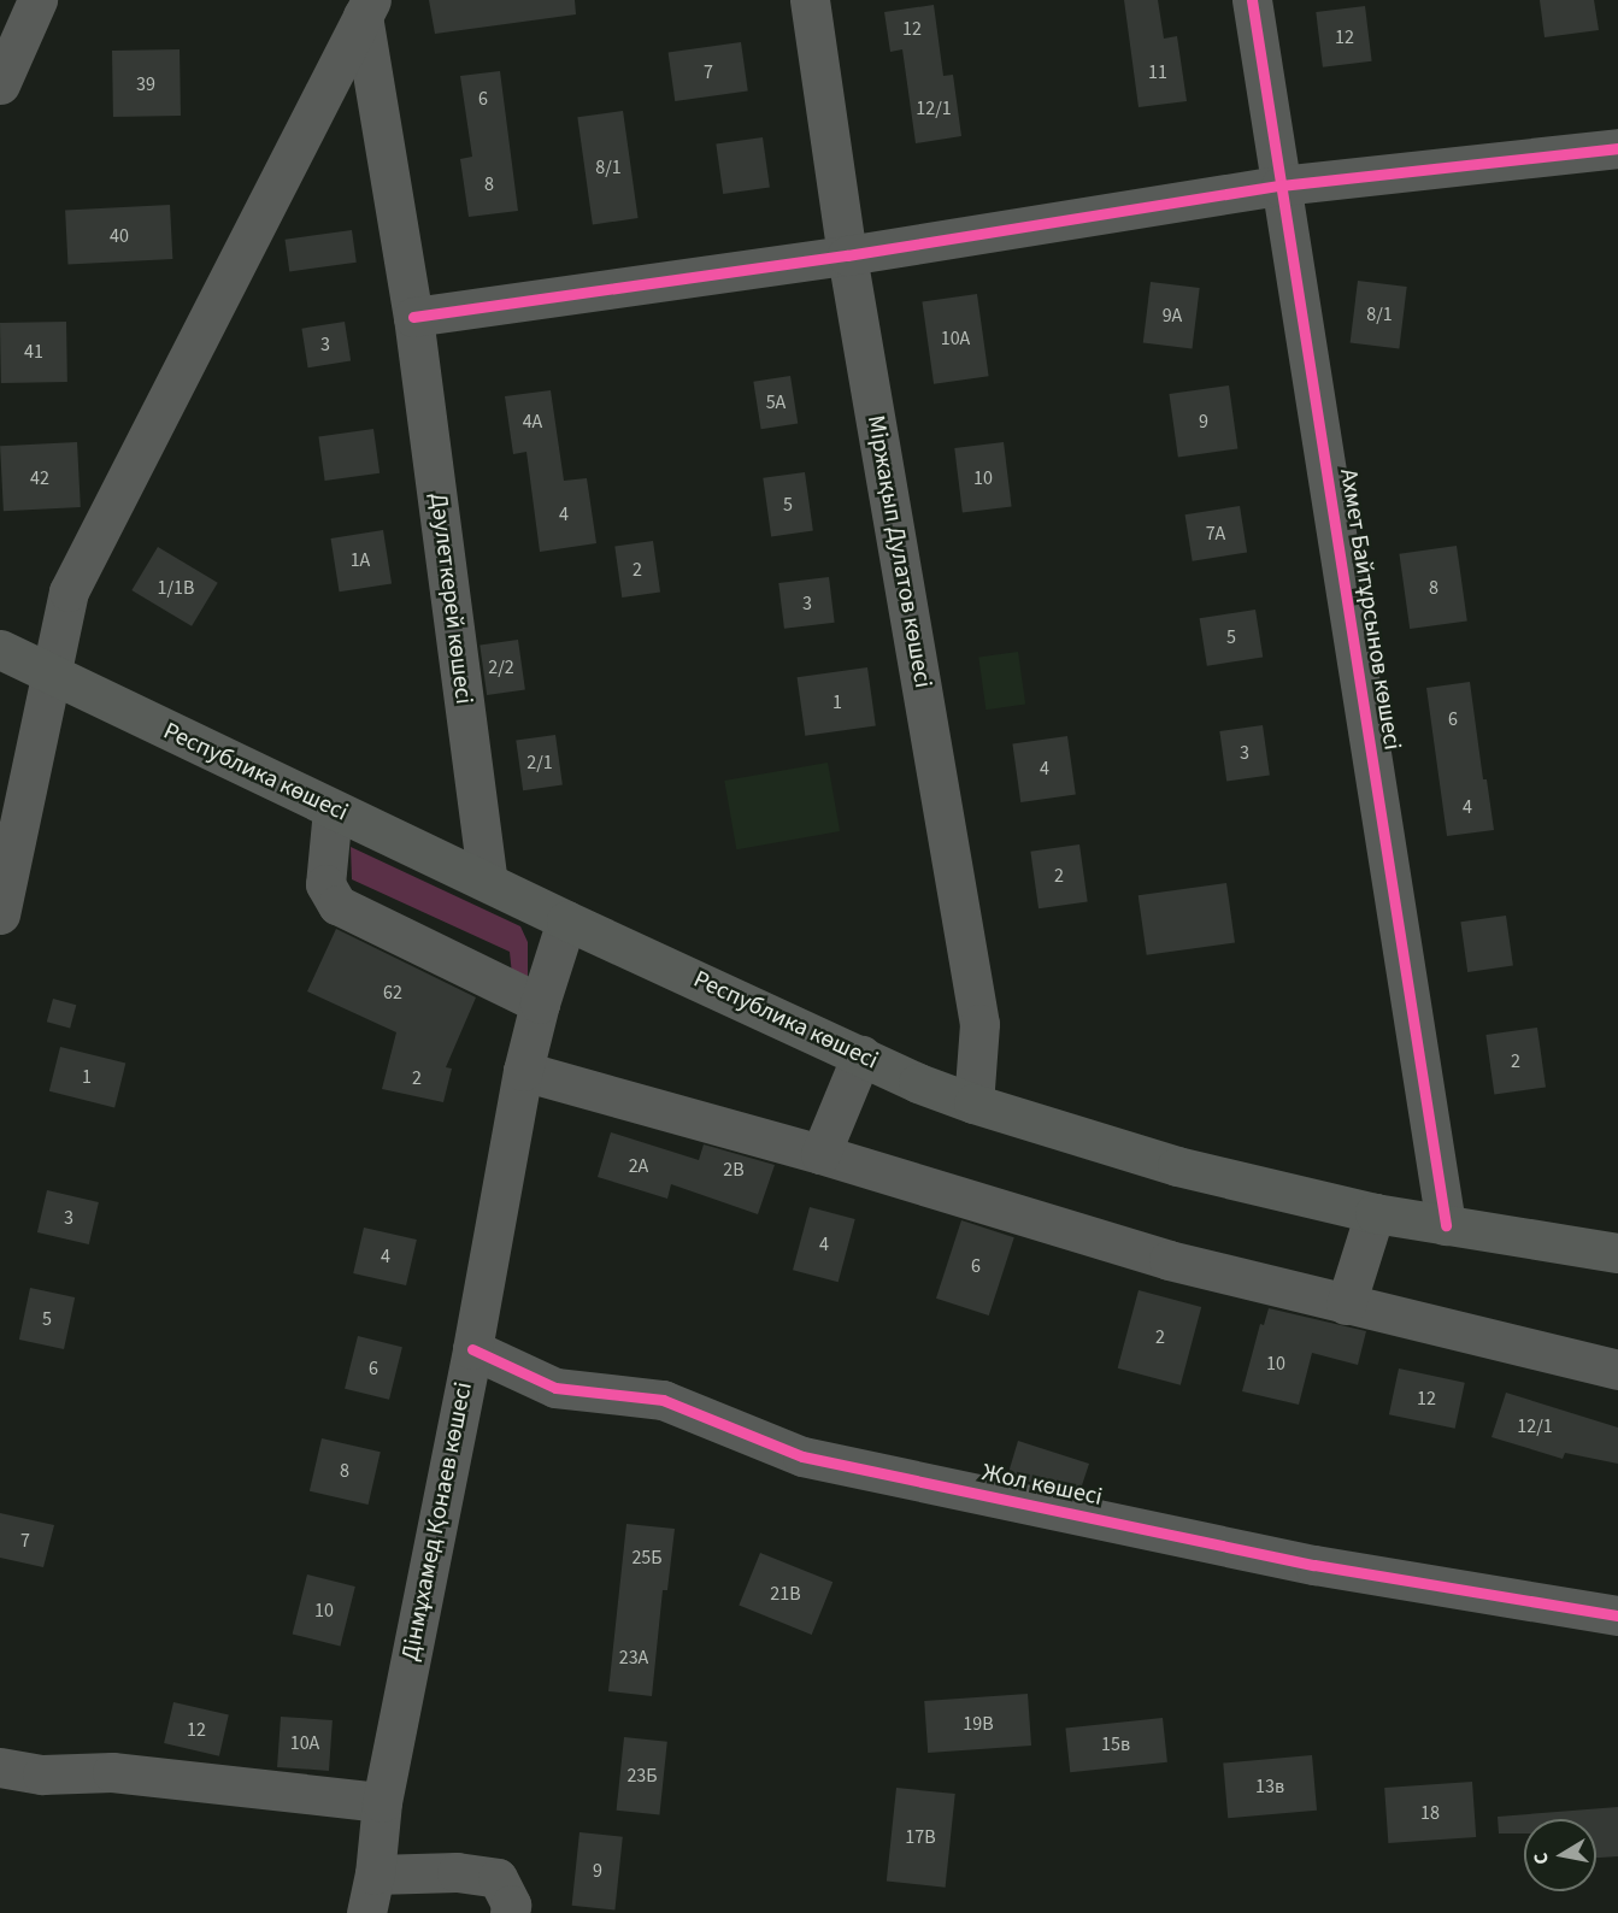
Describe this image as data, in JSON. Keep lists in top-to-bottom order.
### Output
{
  "streets": {
    "main road": ["Республика көшесі"],
    "street": [
      "Міржақып Дулатов көшесі",
      "Дәулеткерей көшесі",
      "Ахмет Байтұрсынов көшесі",
      "Жол көшесі",
      "Дінмұхамед Қонаев көшесі"
    ]
  },
  "crossings": [
    ["Міржақып Дулатов көшесі", "Республика көшесі"],
    ["Дәулеткерей көшесі", "Республика көшесі"],
    ["Ахмет Байтұрсынов көшесі", "Республика көшесі"],
    ["Республика көшесі", "Дінмұхамед Қонаев көшесі"],
    ["Жол көшесі", "Дінмұхамед Қонаев көшесі"]
  ],
  "house_numbers": [
    "12",
    "12",
    "7",
    "11",
    "39",
    "6",
    "12/1",
    "8/1",
    "8",
    "40",
    "8/1",
    "9А",
    "10А",
    "3",
    "41",
    "5А",
    "4А",
    "9",
    "42",
    "10",
    "5",
    "4",
    "7А",
    "1А",
    "2",
    "1/1В",
    "8",
    "3",
    "5",
    "2/2",
    "1",
    "6",
    "3",
    "2/1",
    "4",
    "4",
    "2",
    "62",
    "2",
    "1",
    "2",
    "2А",
    "2В",
    "3",
    "4",
    "4",
    "6",
    "5",
    "2",
    "10",
    "6",
    "12",
    "12/1",
    "8",
    "7",
    "25Б",
    "21В",
    "10",
    "23А",
    "19В",
    "12",
    "10А",
    "15в",
    "23Б",
    "13в",
    "18",
    "17В",
    "9"
  ],
  "north": "left"
}
